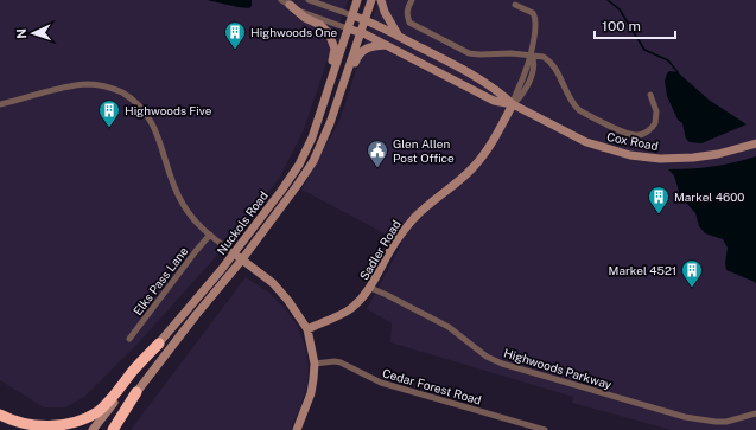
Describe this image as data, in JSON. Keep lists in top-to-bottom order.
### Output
{
  "streets": {
    "main road": ["Cox Road", "Nuckols Road", "Sadler Road"],
    "street": ["Elks Pass Lane", "Highwoods Parkway", "Cedar Forest Road"]
  },
  "crossings": [
    ["Cox Road", "Nuckols Road"],
    ["Cox Road", "Sadler Road"],
    ["Sadler Road", "Highwoods Parkway"]
  ],
  "places": {
    "building": [
      "Highwoods One",
      "Highwoods Five",
      "Markel 4600",
      "Markel 4521"
    ],
    "public building": ["Glen Allen Post Office"]
  },
  "scale_bar": "100 m",
  "north": "left"
}
